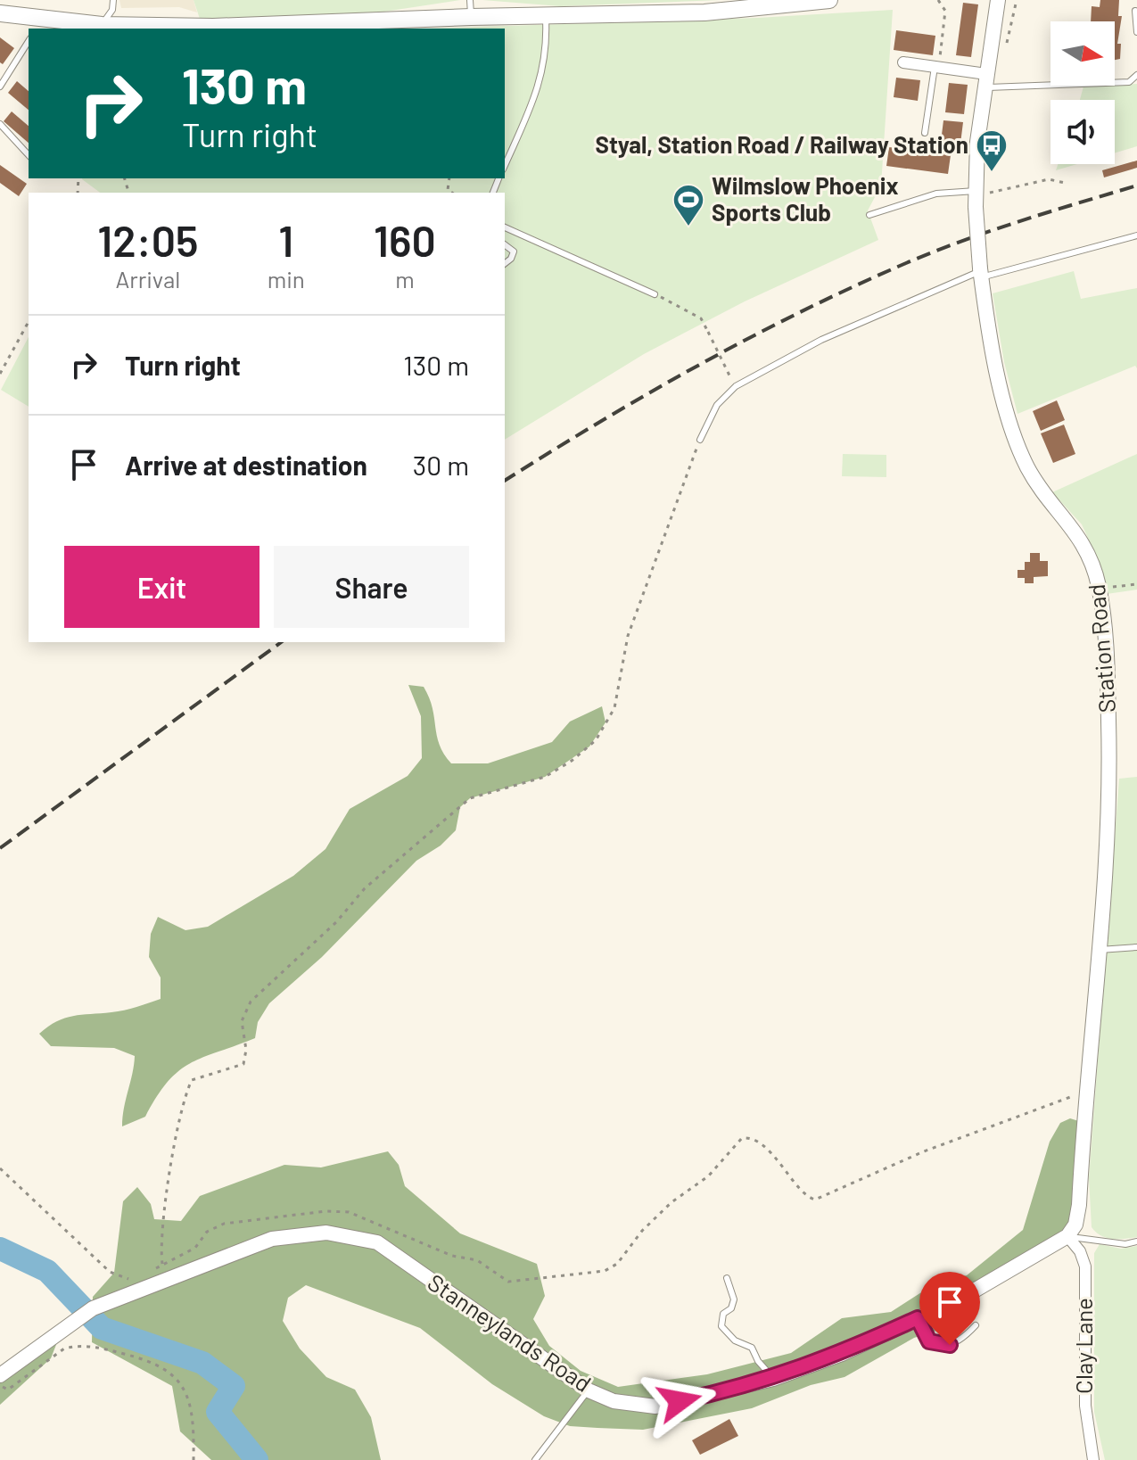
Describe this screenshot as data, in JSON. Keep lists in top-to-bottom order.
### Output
{
  "streets": {
    "street": ["Station Road", "Stanneylands Road", "Clay Lane"]
  },
  "crossings": [
    ["Station Road", "Stanneylands Road"],
    ["Station Road", "Clay Lane"],
    ["Stanneylands Road", "Clay Lane"]
  ],
  "places": {
    "bus stop": ["Styal, Station Road / Railway Station"],
    "sports": ["Wilmslow Phoenix Sports Club"]
  },
  "north": "right",
  "page": {
    "turn": ["130 m", "Turn right"],
    "eta": [
      "12:05",
      "Arrival",
      "1",
      "min",
      "160",
      "m"
    ],
    "list": [
      {
        "name": "Turn right",
        "value": "130 m"
      },
      {
        "name": "Arrive at destination",
        "value": "30 m"
      }
    ],
    "buttons": ["Exit", "Share"]
  }
}
